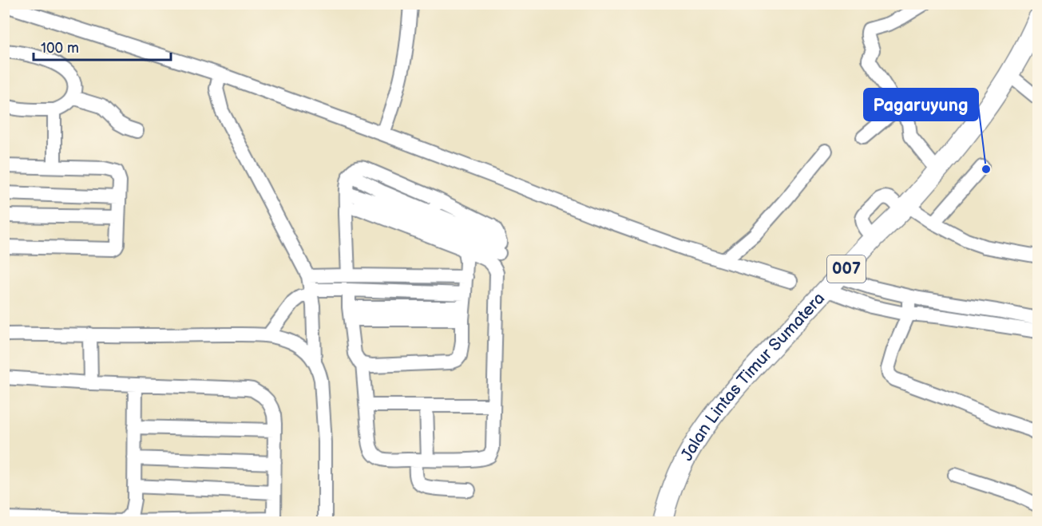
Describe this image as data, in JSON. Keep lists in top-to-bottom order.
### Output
{
  "streets": {
    "highway": ["007", "Jalan Lintas Timur Sumatera"]
  },
  "places": ["Pagaruyung"],
  "scale_bar": "100 m"
}
